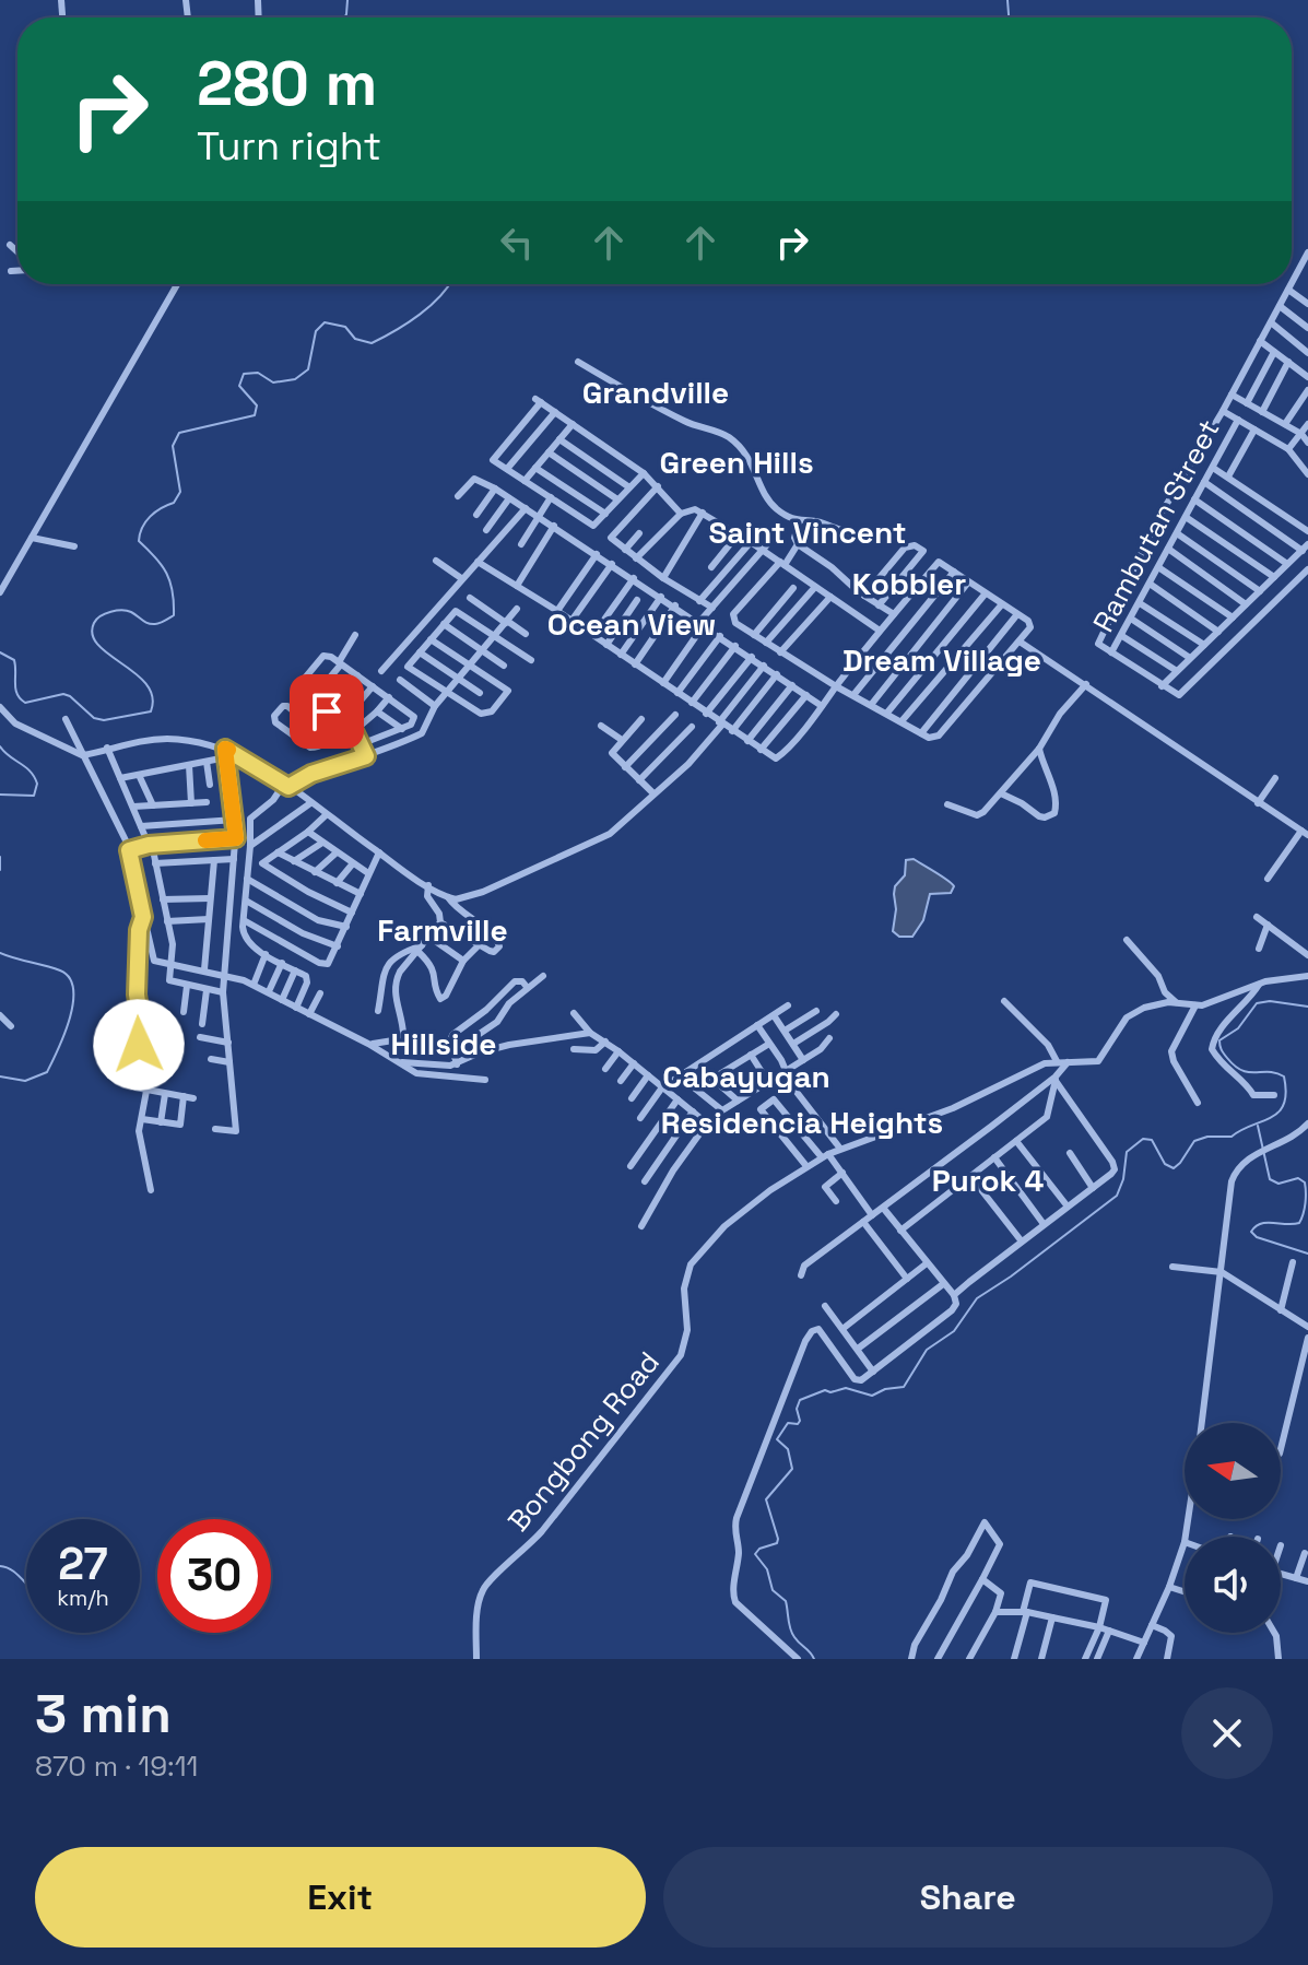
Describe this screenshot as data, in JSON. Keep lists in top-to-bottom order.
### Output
{
  "streets": {
    "street": ["Rambutan Street", "Bongbong Road"]
  },
  "districts": [
    "Grandville",
    "Green Hills",
    "Saint Vincent",
    "Kobbler",
    "Ocean View",
    "Dream Village",
    "Farmville",
    "Hillside",
    "Cabayugan",
    "Residencia Heights",
    "Purok 4"
  ],
  "north": "left",
  "page": {
    "turn": ["280 m", "Turn right"],
    "speed": "27 km/h",
    "limit": "30",
    "heading": ["3 min", "870 m · 19:11"],
    "buttons": ["Exit", "Share"]
  }
}
